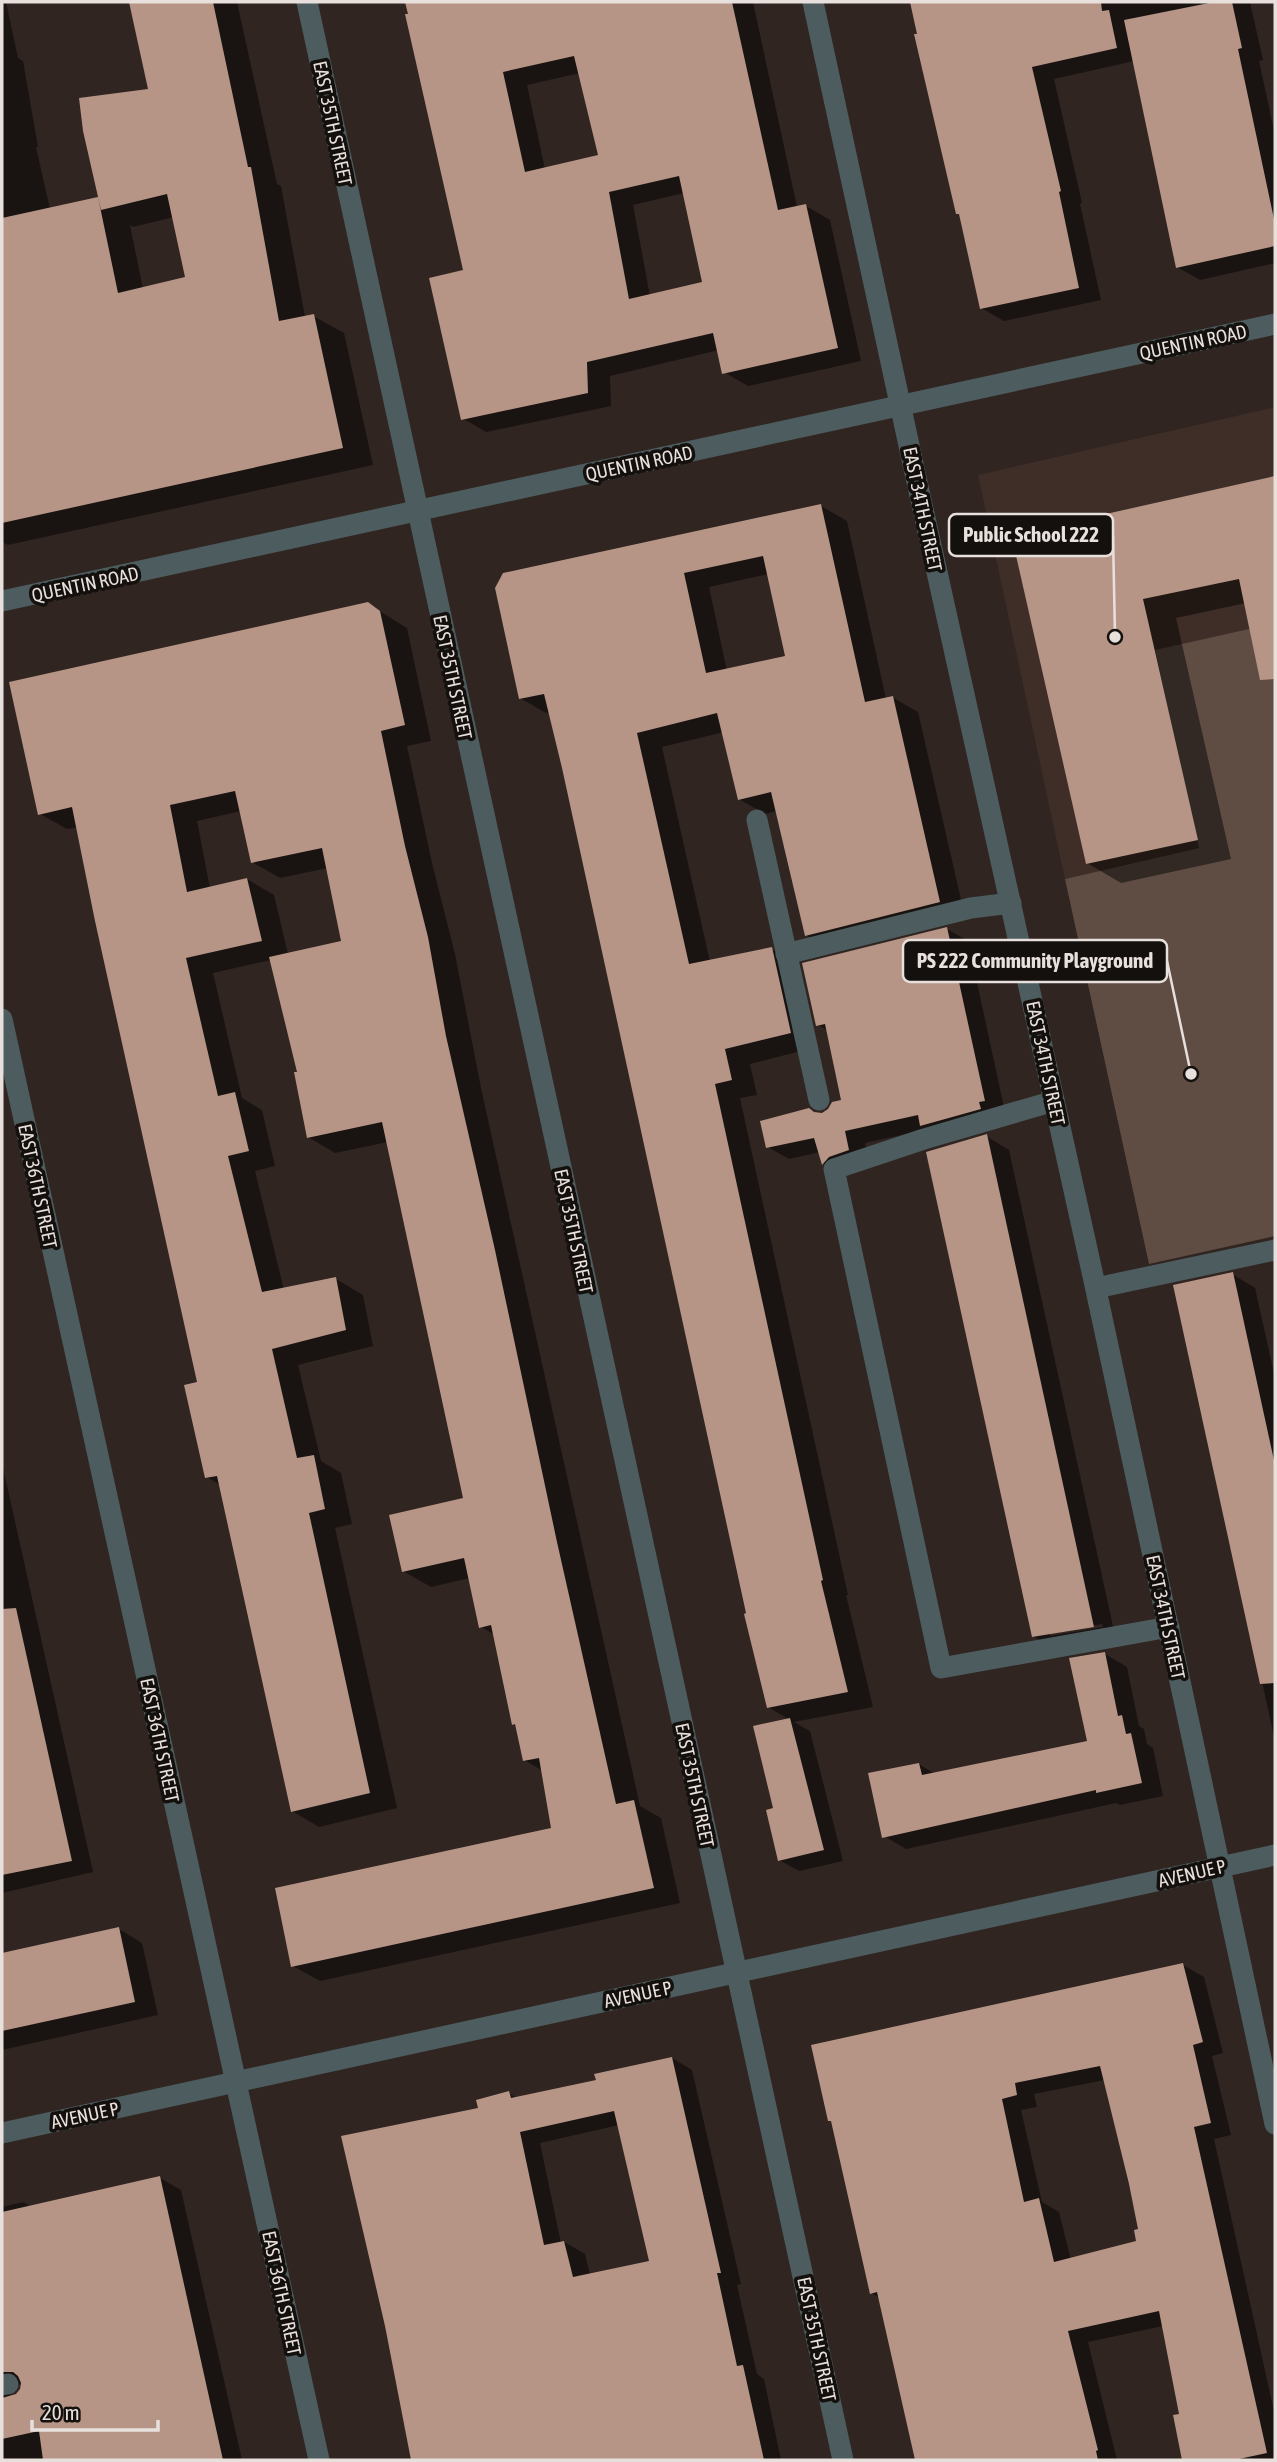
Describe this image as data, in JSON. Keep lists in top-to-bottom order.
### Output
{
  "streets": {
    "street": [
      "EAST 35TH STREET",
      "QUENTIN ROAD",
      "EAST 34TH STREET",
      "EAST 36TH STREET",
      "AVENUE P"
    ]
  },
  "crossings": [
    ["EAST 35TH STREET", "QUENTIN ROAD"],
    ["EAST 35TH STREET", "AVENUE P"],
    ["QUENTIN ROAD", "EAST 34TH STREET"],
    ["EAST 34TH STREET", "AVENUE P"],
    ["EAST 36TH STREET", "AVENUE P"]
  ],
  "places": ["Public School 222", "PS 222 Community Playground"],
  "scale_bar": "20 m"
}
